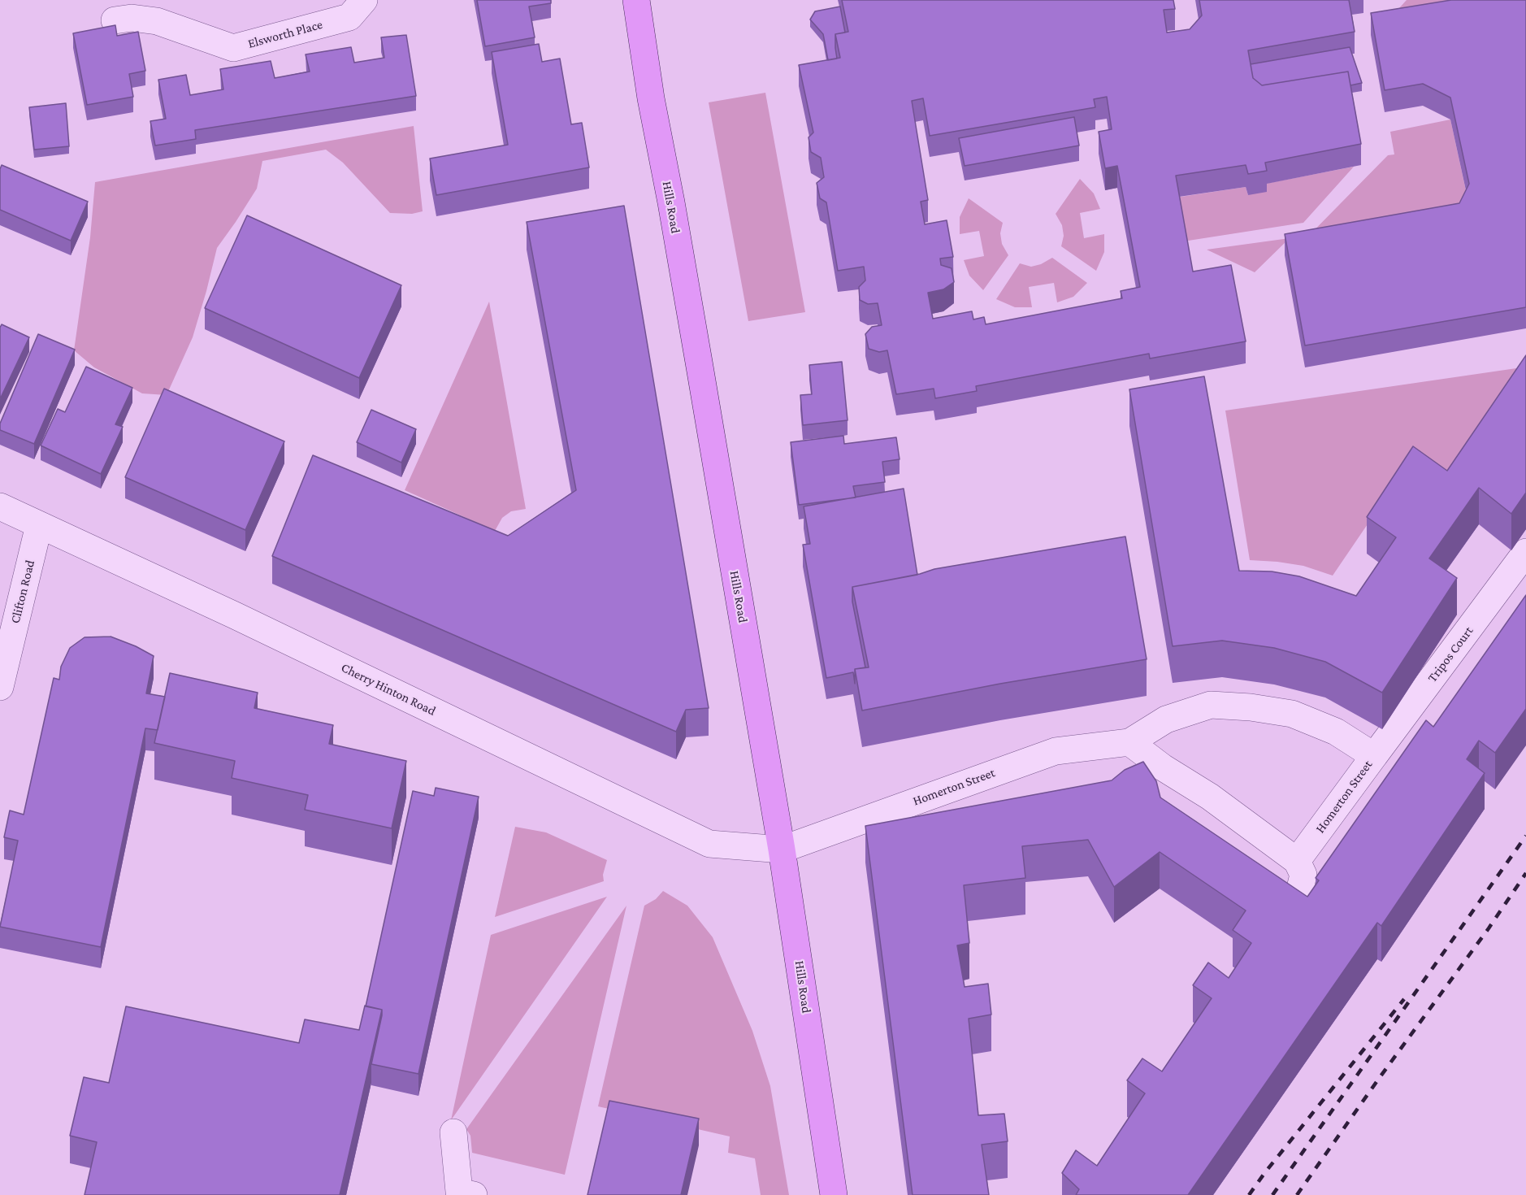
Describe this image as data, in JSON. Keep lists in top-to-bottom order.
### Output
{
  "streets": {
    "main road": ["Hills Road"],
    "street": [
      "Elsworth Place",
      "Clifton Road",
      "Tripos Court",
      "Cherry Hinton Road",
      "Homerton Street"
    ]
  },
  "crossings": [
    ["Hills Road", "Cherry Hinton Road"],
    ["Hills Road", "Homerton Street"],
    ["Clifton Road", "Cherry Hinton Road"],
    ["Tripos Court", "Homerton Street"],
    ["Cherry Hinton Road", "Homerton Street"]
  ]
}
